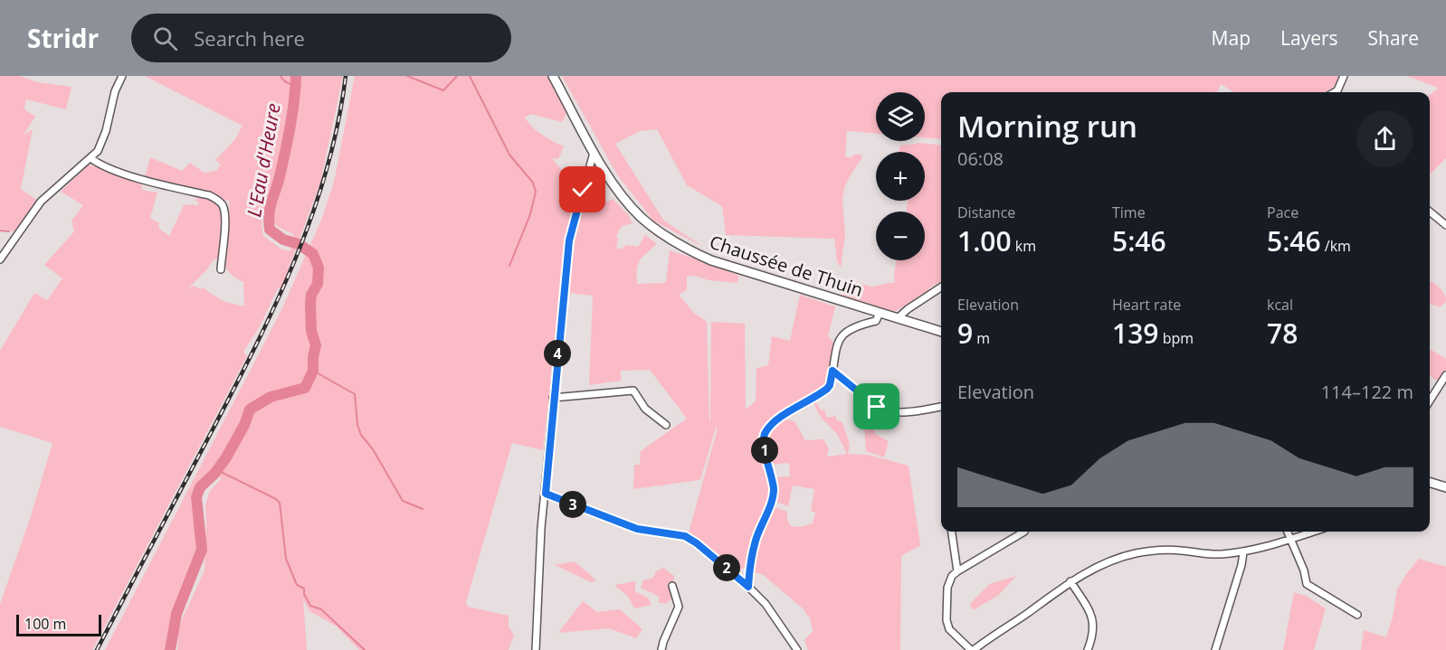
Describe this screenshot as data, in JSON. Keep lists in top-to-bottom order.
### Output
{
  "streets": {
    "main road": ["Chaussée de Thuin"]
  },
  "water": ["L'Eau d'Heure"],
  "scale_bar": "100 m",
  "page": {
    "header": "Stridr",
    "search": "Search here",
    "nav": ["Map", "Layers", "Share"],
    "map_buttons": ["+", "−"],
    "heading": ["Morning run", "06:08"],
    "stats": [
      ["Distance", "1.00 km"],
      ["Time", "5:46"],
      ["Pace", "5:46 /km"],
      ["Elevation", "9 m"],
      ["Heart rate", "139 bpm"],
      ["kcal", "78"]
    ],
    "pins": [
      "4",
      "1",
      "3",
      "2"
    ],
    "chart": ["Elevation", "114–122 m"],
    "scale": "100 m"
  }
}
